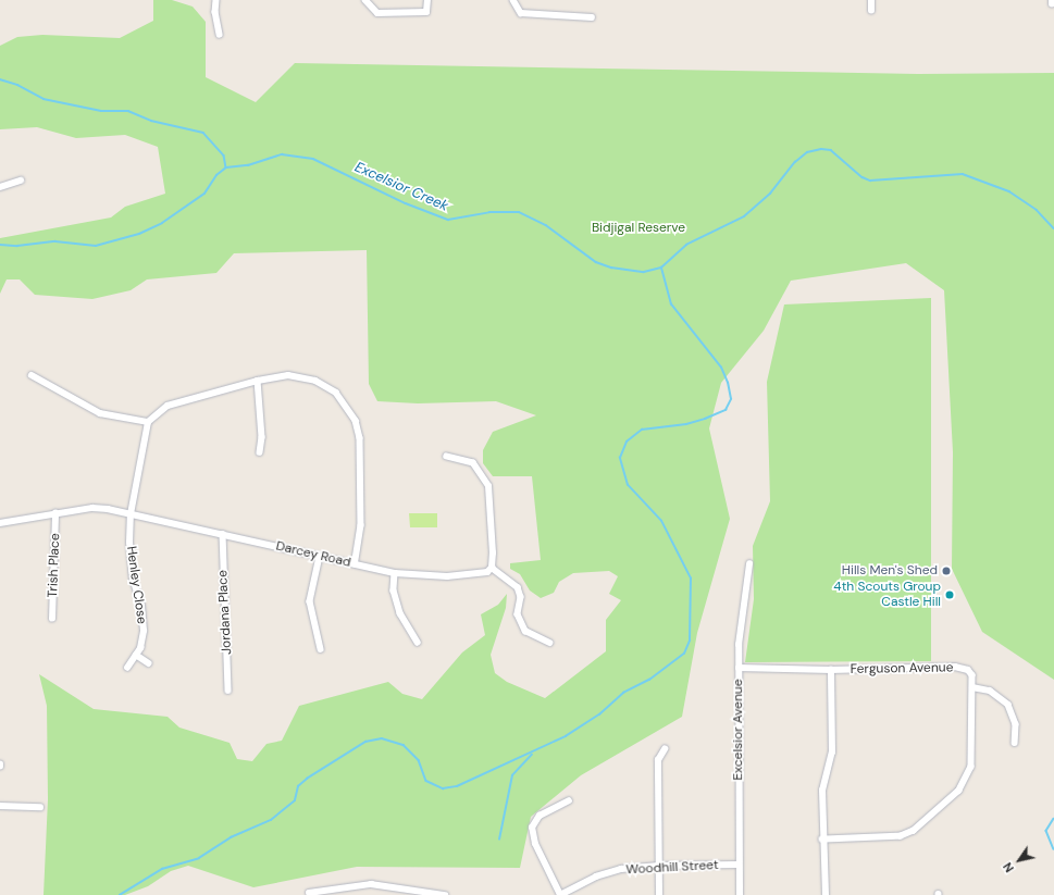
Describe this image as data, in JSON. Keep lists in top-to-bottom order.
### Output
{
  "streets": {
    "street": [
      "Darcey Road",
      "Trish Place",
      "Henley Close",
      "Jordana Place",
      "Ferguson Avenue",
      "Excelsior Avenue",
      "Woodhill Street"
    ]
  },
  "crossings": [
    ["Darcey Road", "Trish Place"],
    ["Darcey Road", "Henley Close"],
    ["Darcey Road", "Jordana Place"],
    ["Ferguson Avenue", "Excelsior Avenue"],
    ["Excelsior Avenue", "Woodhill Street"]
  ],
  "water": ["Excelsior Creek"],
  "parks": ["Bidjigal Reserve"],
  "places": ["Hills Men's Shed", "4th Scouts Group Castle Hill"],
  "north": "bottom left"
}
